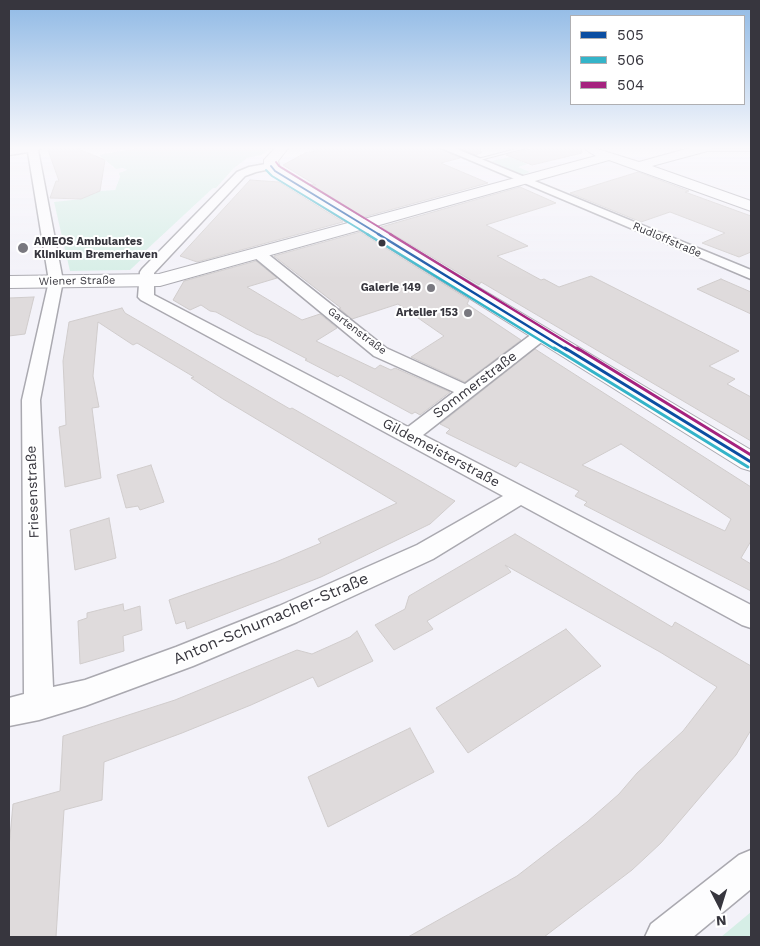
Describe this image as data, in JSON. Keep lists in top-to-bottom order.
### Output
{
  "streets": {
    "street": [
      "Rudloffstraße",
      "Wiener Straße",
      "Gartenstraße",
      "Sommerstraße",
      "Gildemeisterstraße",
      "Friesenstraße",
      "Anton-Schumacher-Straße"
    ]
  },
  "crossings": [
    ["Wiener Straße", "Gartenstraße"],
    ["Wiener Straße", "Gildemeisterstraße"],
    ["Wiener Straße", "Friesenstraße"],
    ["Gartenstraße", "Sommerstraße"],
    ["Sommerstraße", "Gildemeisterstraße"],
    ["Gildemeisterstraße", "Anton-Schumacher-Straße"],
    ["Friesenstraße", "Anton-Schumacher-Straße"]
  ],
  "places": ["AMEOS Ambulantes Klinikum Bremerhaven", "Galerie 149", "Artelier 153"],
  "lines": ["transit line 505", "transit line 506", "transit line 504"],
  "legend": ["505", "506", "504"],
  "north": "bottom"
}
